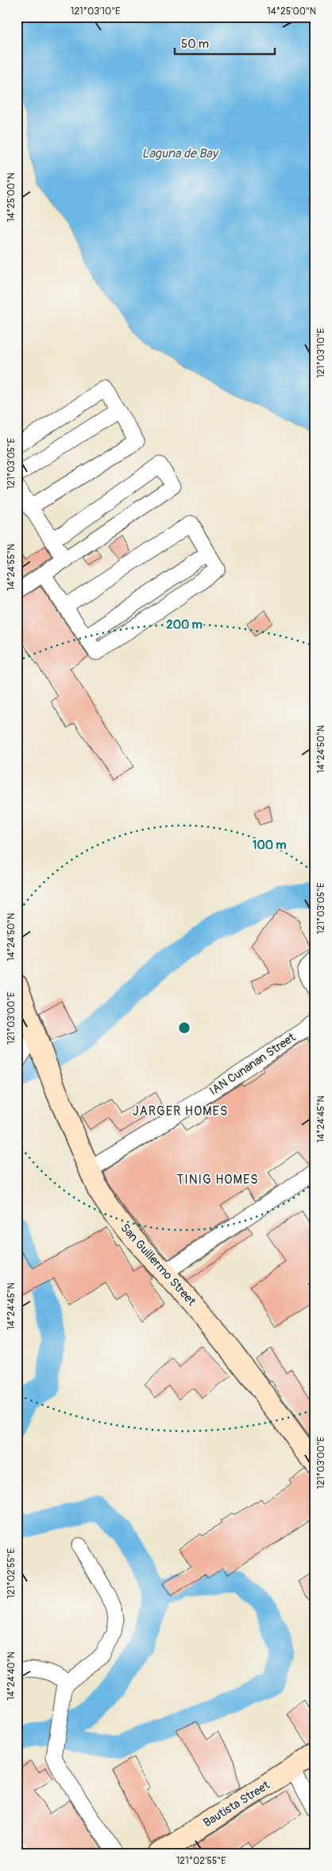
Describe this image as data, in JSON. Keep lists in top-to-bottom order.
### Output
{
  "streets": {
    "main road": ["San Guillermo Street", "Bautista Street"],
    "street": ["IAN Cunanan Street"]
  },
  "crossings": [
    ["IAN Cunanan Street", "San Guillermo Street"]
  ],
  "districts": ["JARGER HOMES", "TINIG HOMES"],
  "water": ["Laguna de Bay"],
  "scale_bar": "50 m",
  "coordinates": [
    "121°03'10\"E",
    "14°25'00\"N",
    "121°03'05\"E",
    "14°24'55\"N",
    "14°24'50\"N",
    "121°03'00\"E",
    "14°24'45\"N",
    "121°02'55\"E",
    "14°24'40\"N"
  ],
  "rings": ["200 m", "100 m"]
}
